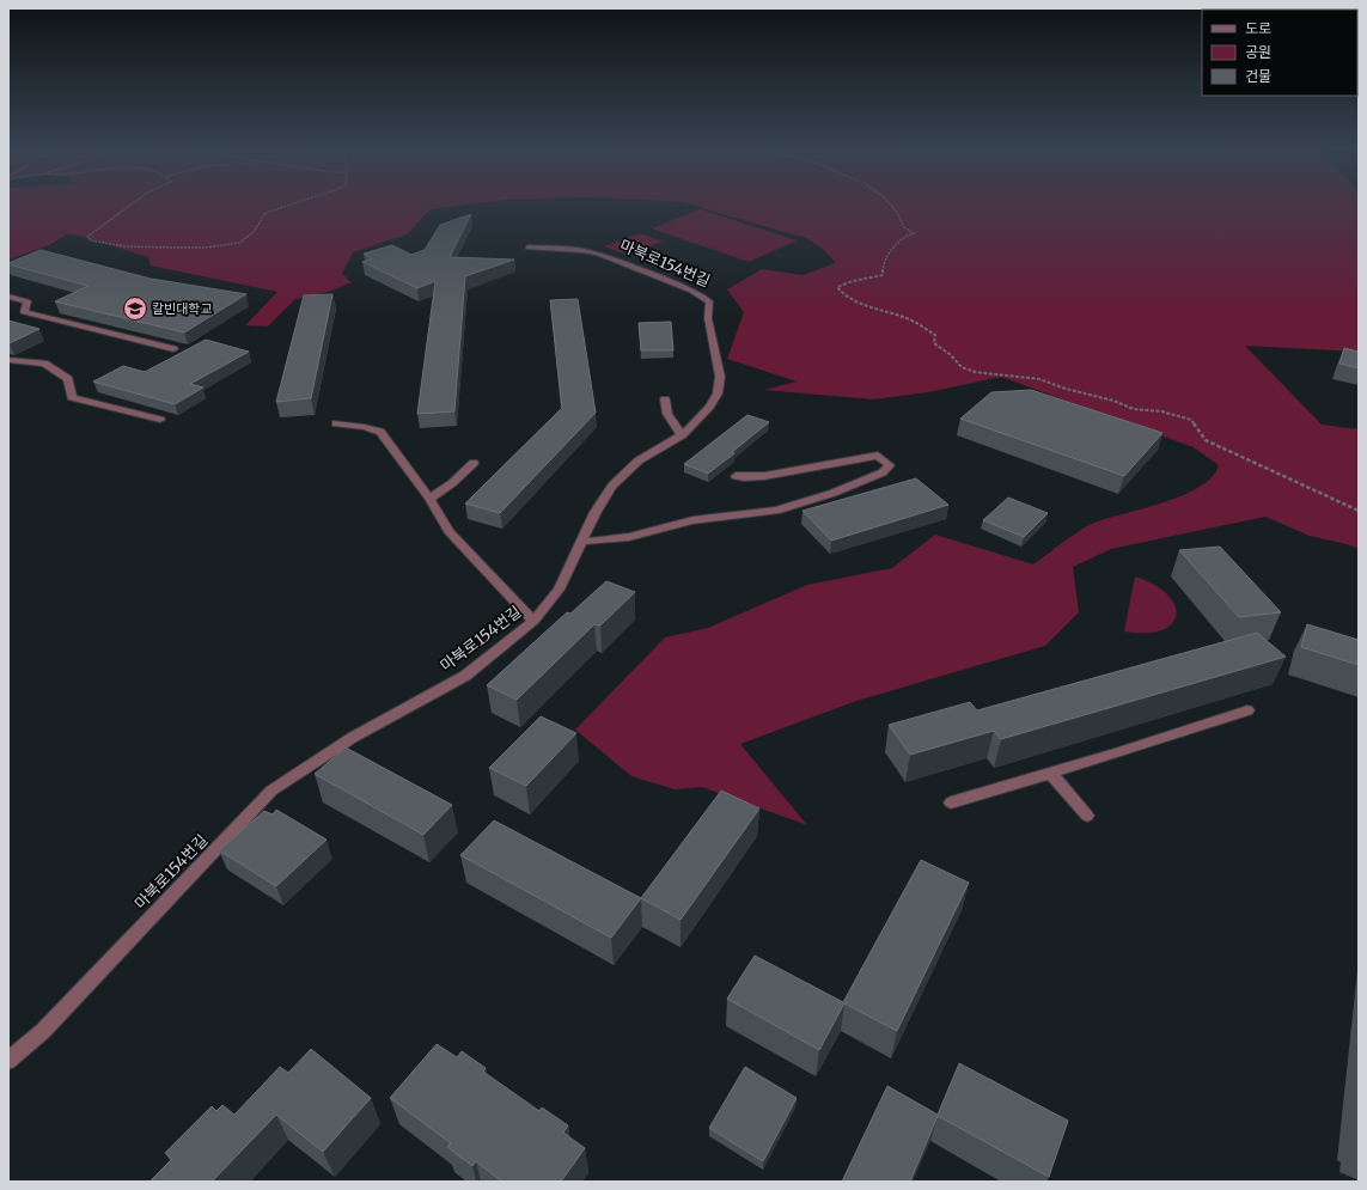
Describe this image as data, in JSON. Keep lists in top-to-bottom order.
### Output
{
  "streets": {
    "street": ["마북로154번길"]
  },
  "places": {
    "school or university": ["칼빈대학교"]
  },
  "legend": ["도로", "공원", "건물"]
}
